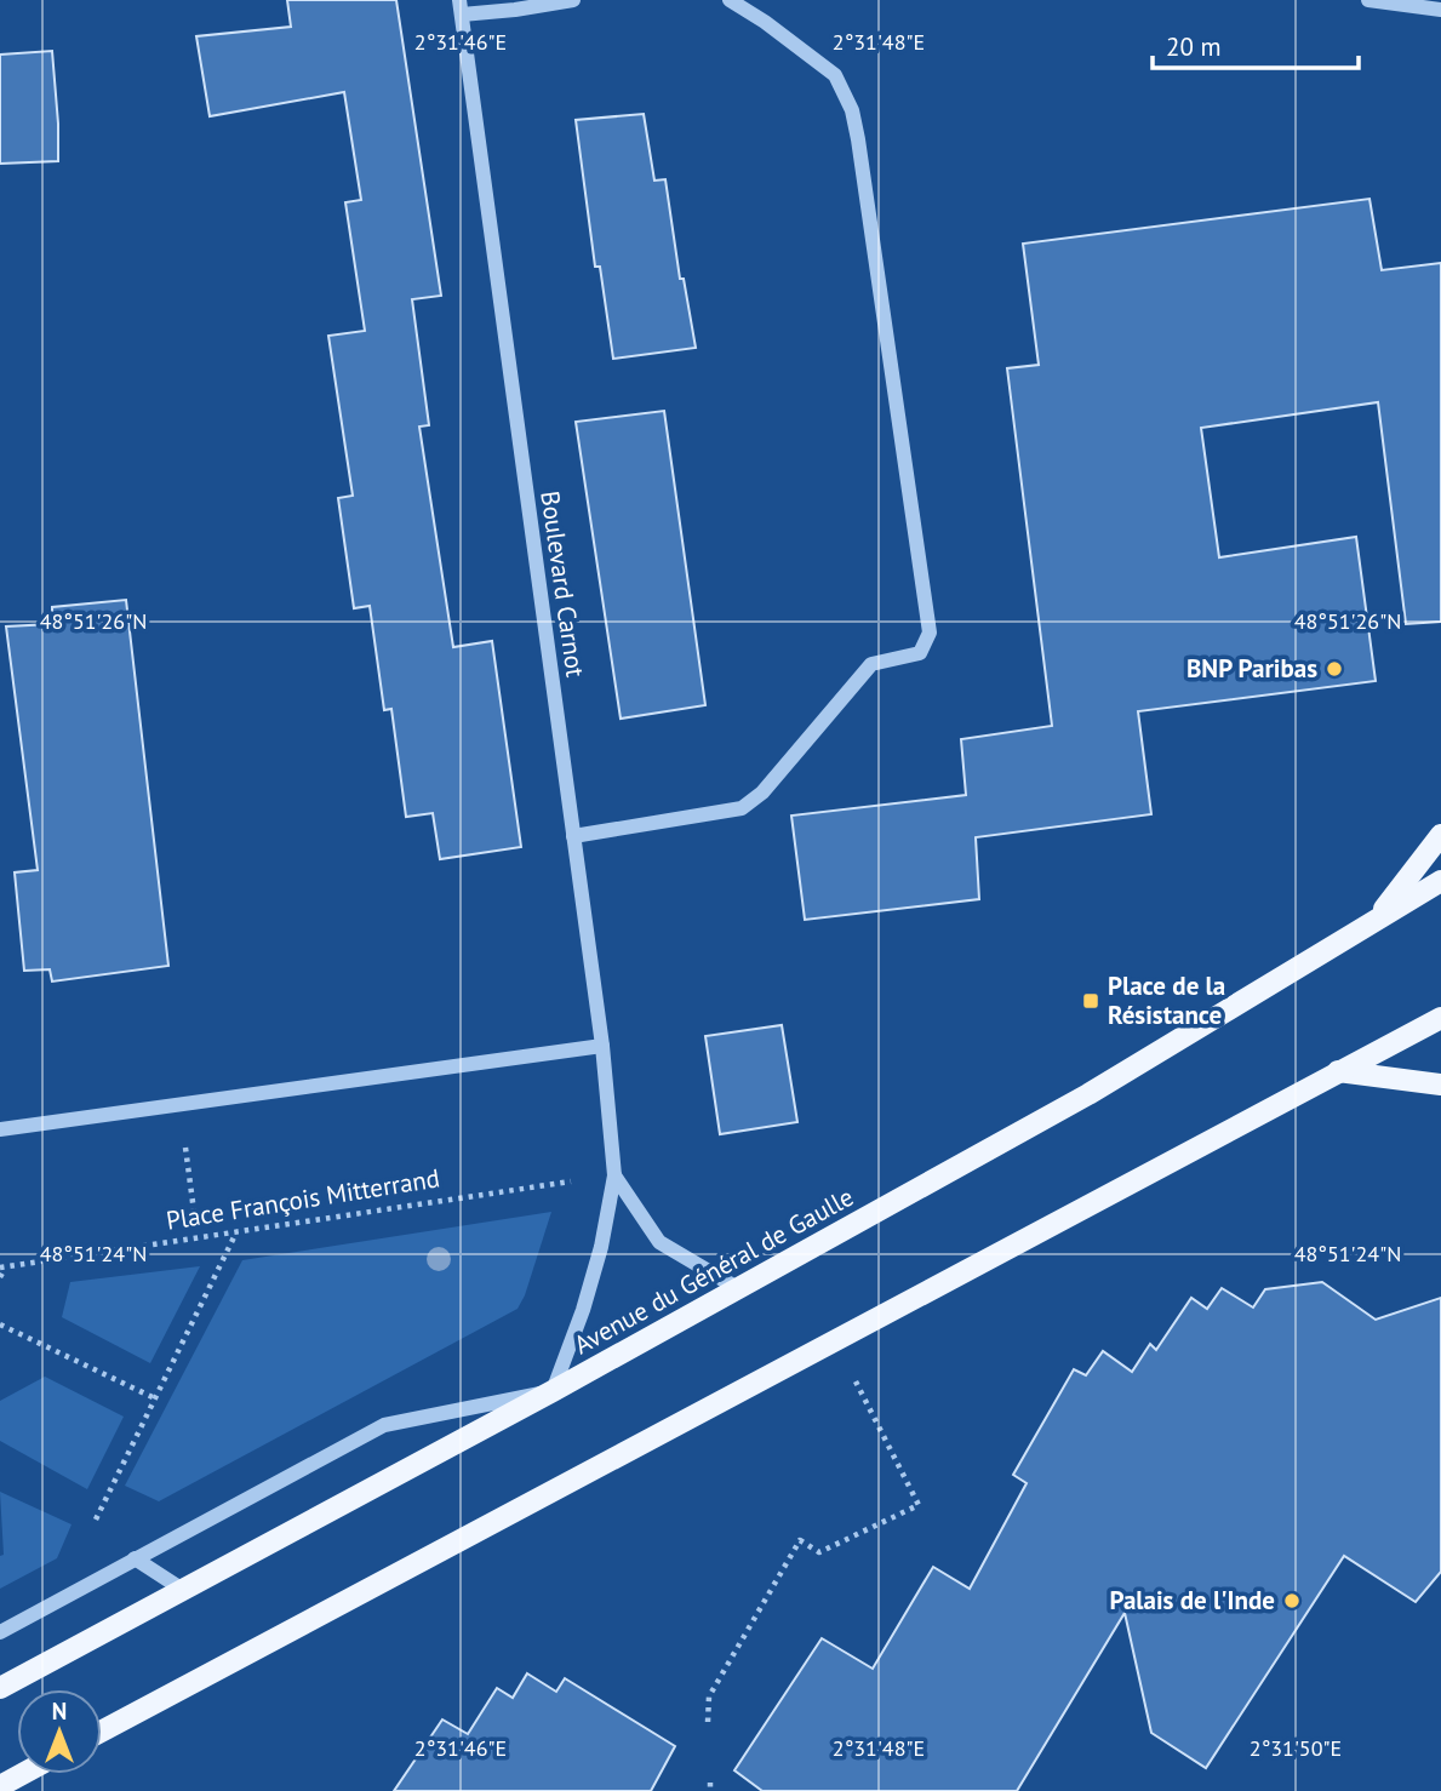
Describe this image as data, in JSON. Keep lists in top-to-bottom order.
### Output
{
  "streets": {
    "main road": ["Avenue du Général de Gaulle"],
    "street": ["Boulevard Carnot"],
    "path": ["Place François Mitterrand"]
  },
  "crossings": [
    ["Boulevard Carnot", "Place François Mitterrand"],
    ["Boulevard Carnot", "Avenue du Général de Gaulle"]
  ],
  "places": {
    "other": ["BNP Paribas", "Palais de l'Inde"],
    "transit": ["Place de la Résistance"]
  },
  "scale_bar": "20 m",
  "north": "top",
  "coordinates": [
    "2°31'46\"E",
    "2°31'48\"E",
    "48°51'26\"N",
    "48°51'24\"N",
    "2°31'50\"E"
  ]
}
